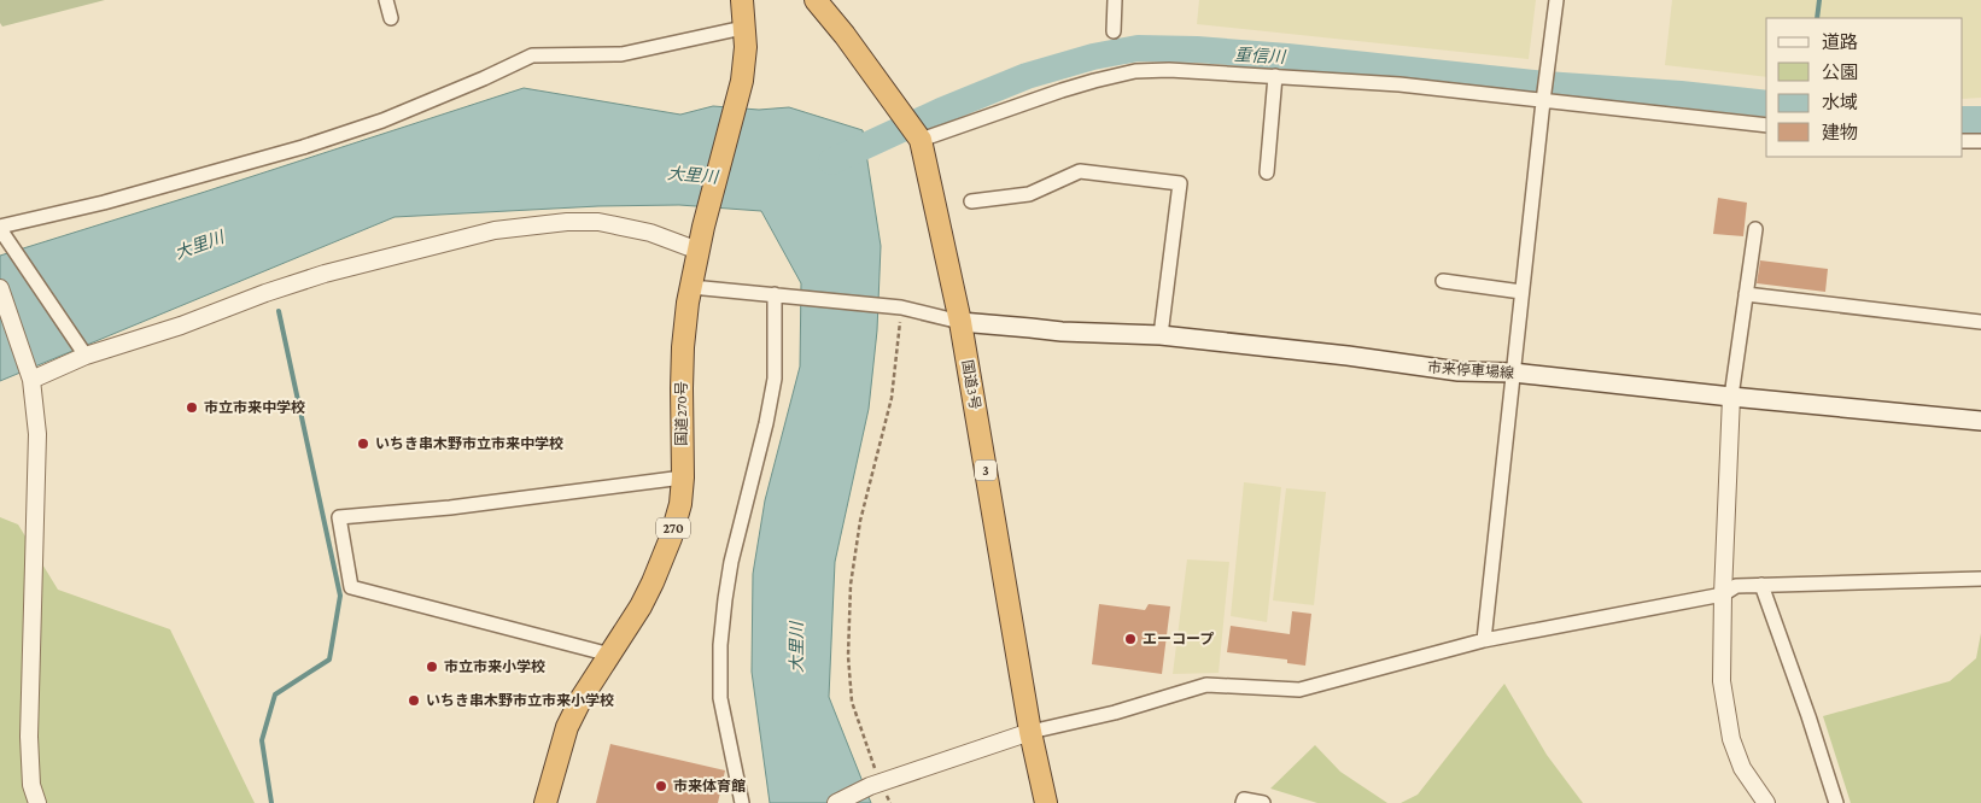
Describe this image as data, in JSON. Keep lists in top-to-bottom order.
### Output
{
  "streets": {
    "highway": [
      "国道3号",
      "国道270号",
      "3",
      "270"
    ],
    "main road": ["市来停車場線"]
  },
  "crossings": [
    ["市来停車場線", "国道3号"]
  ],
  "water": ["重信川", "大里川"],
  "places": [
    "市立市来中学校",
    "いちき串木野市立市来中学校",
    "エーコープ",
    "市立市来小学校",
    "いちき串木野市立市来小学校",
    "市来体育館"
  ],
  "legend": [
    "道路",
    "公園",
    "水域",
    "建物"
  ]
}
